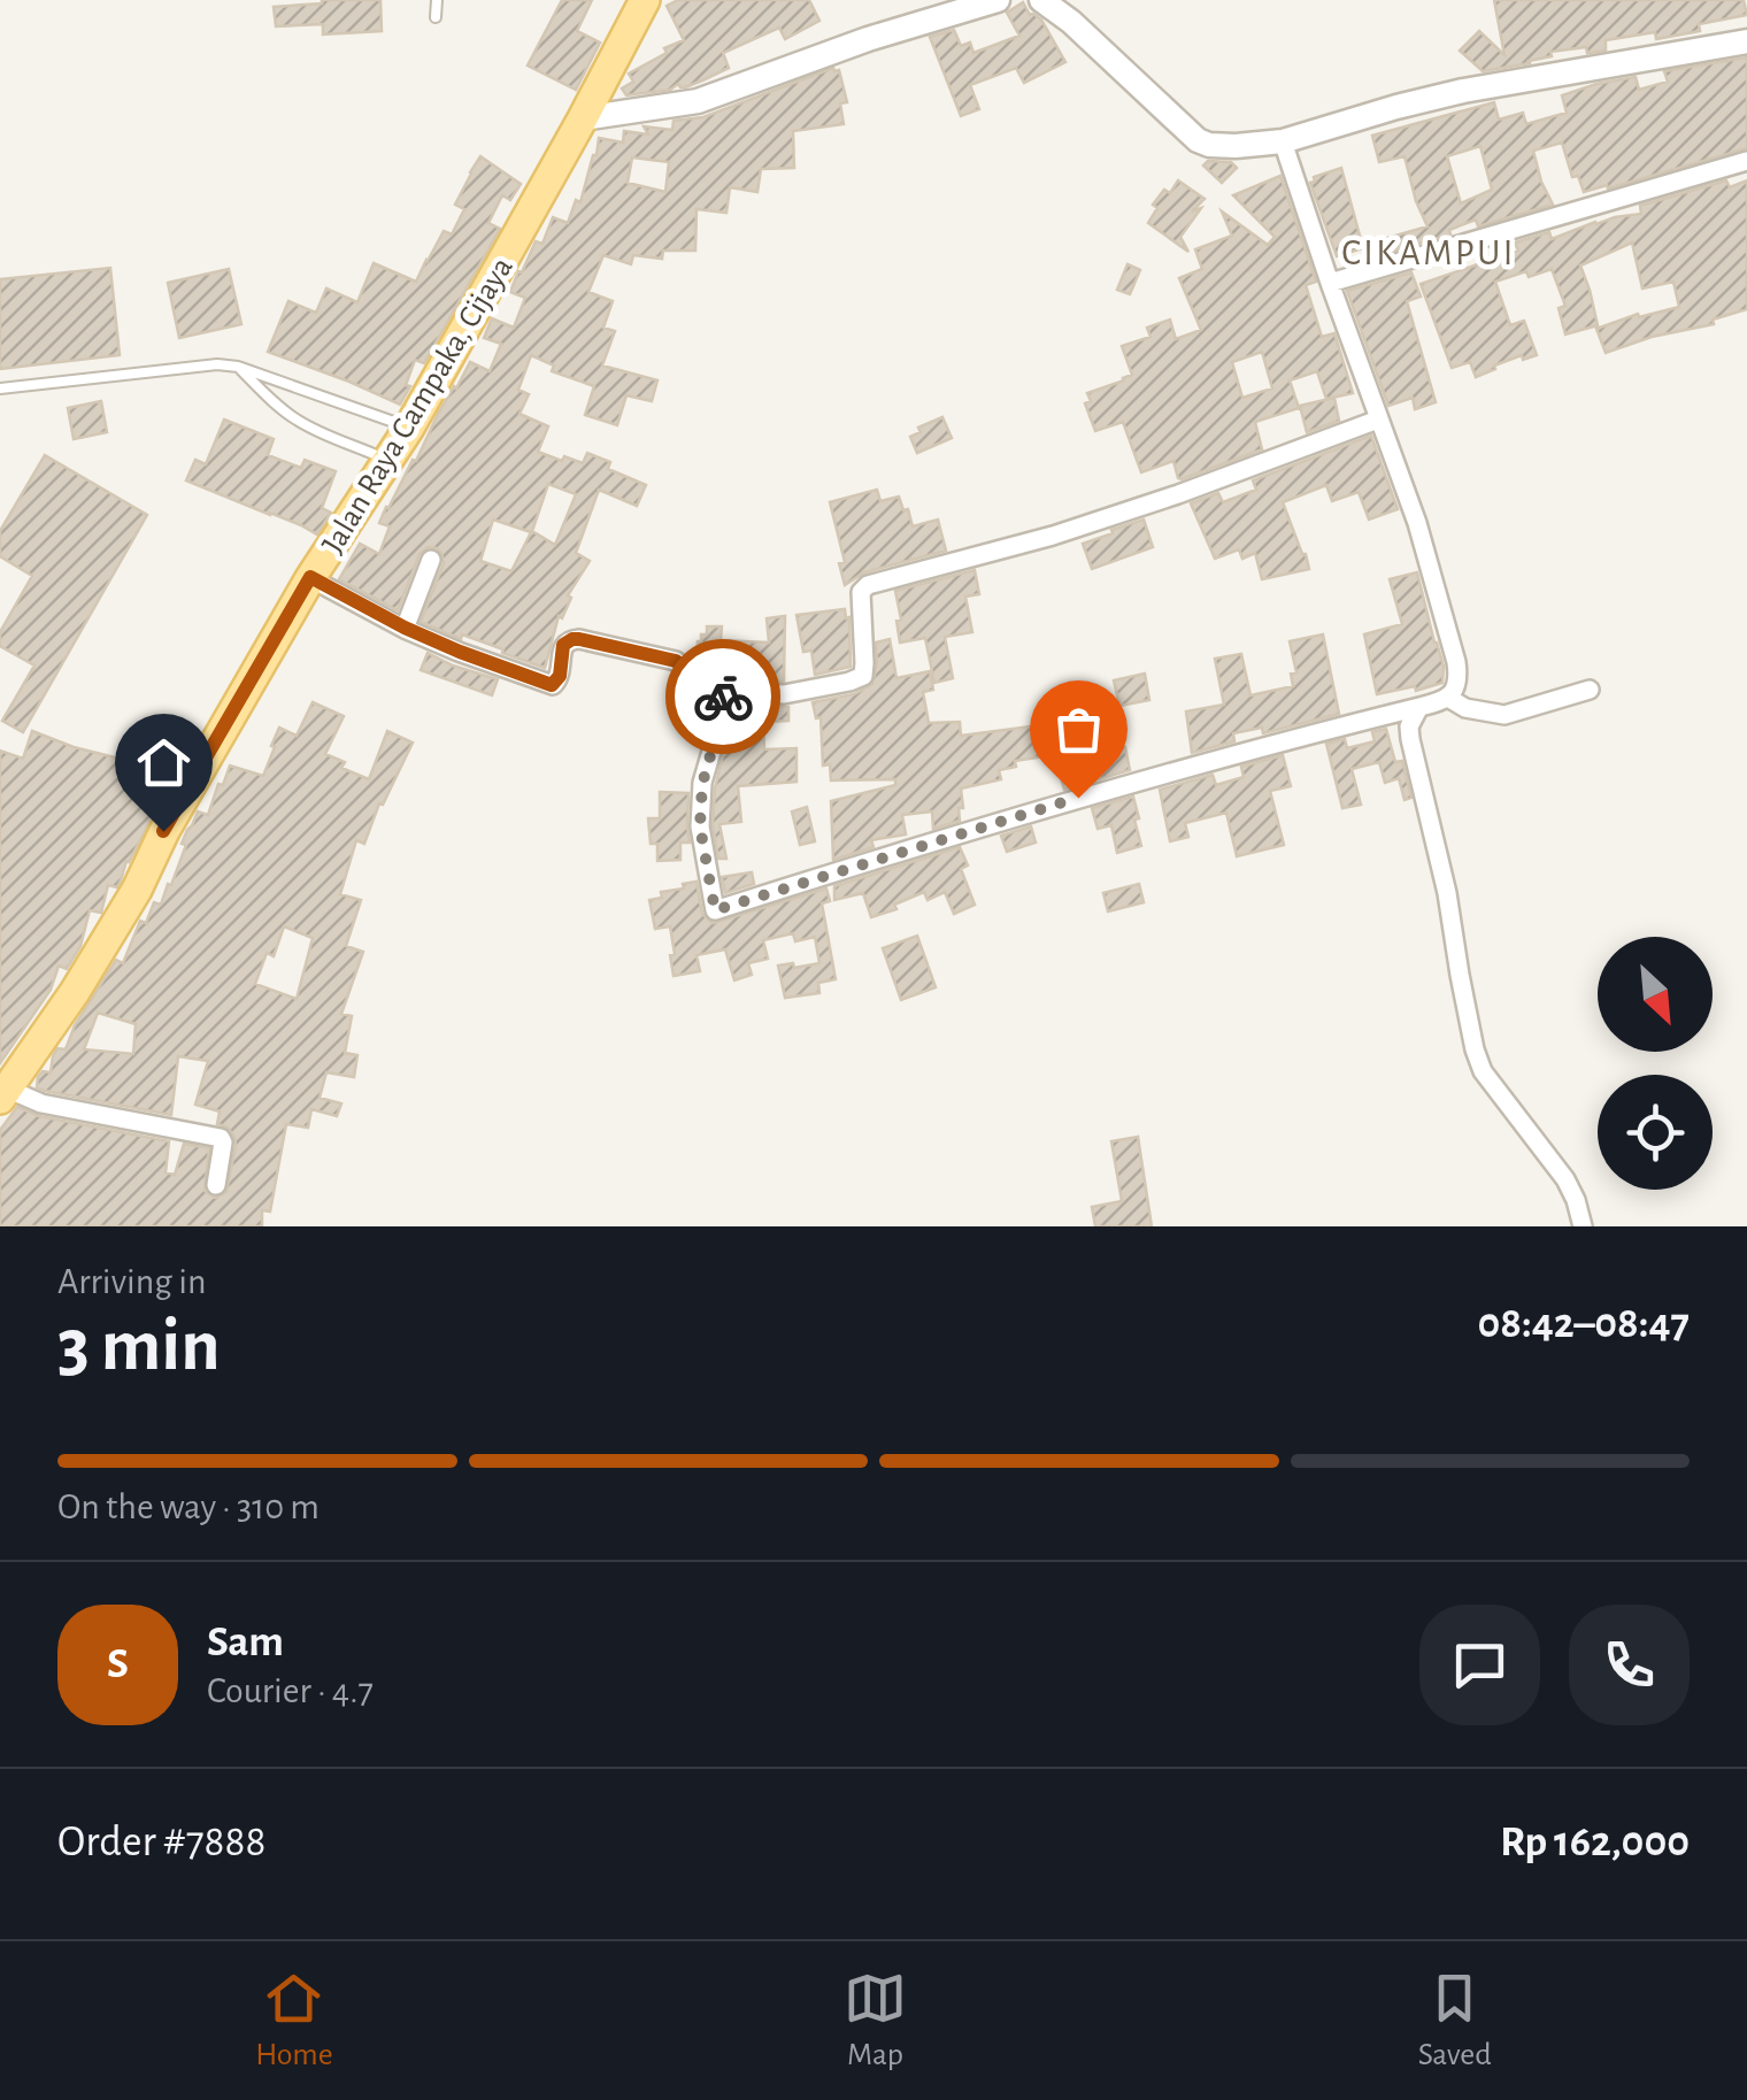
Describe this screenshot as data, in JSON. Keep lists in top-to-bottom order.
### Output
{
  "streets": {
    "main road": ["Jalan Raya Campaka, Cijaya"]
  },
  "districts": ["CIKAMPUI"],
  "north": "bottom right",
  "page": {
    "heading": ["3 min", "Arriving in", "08:42–08:47"],
    "panel": [
      "Sam",
      "Courier · 4.7",
      "Order #7888",
      "Rp 162,000"
    ],
    "bar": "On the way · 310 m",
    "round": "S",
    "tabs": ["Home", "Map", "Saved"]
  }
}
